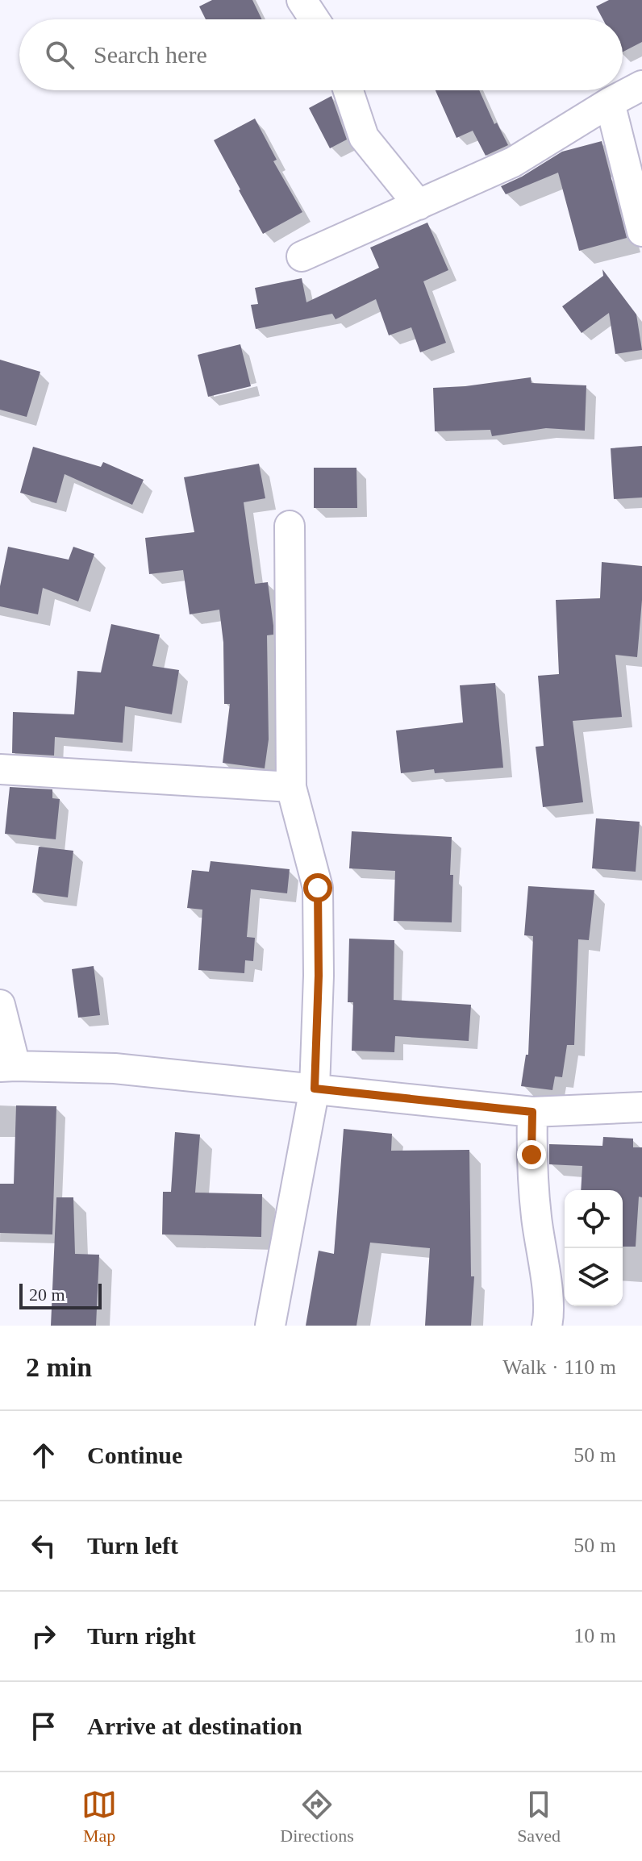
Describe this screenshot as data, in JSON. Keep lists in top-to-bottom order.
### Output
{
  "scale_bar": "20 m",
  "page": {
    "search": "Search here",
    "scale": "20 m",
    "heading": ["2 min", "Walk · 110 m"],
    "list": [
      ["Continue", "50 m"],
      ["Turn left", "50 m"],
      ["Turn right", "10 m"],
      "Arrive at destination"
    ],
    "nav": ["Map", "Directions", "Saved"]
  }
}
